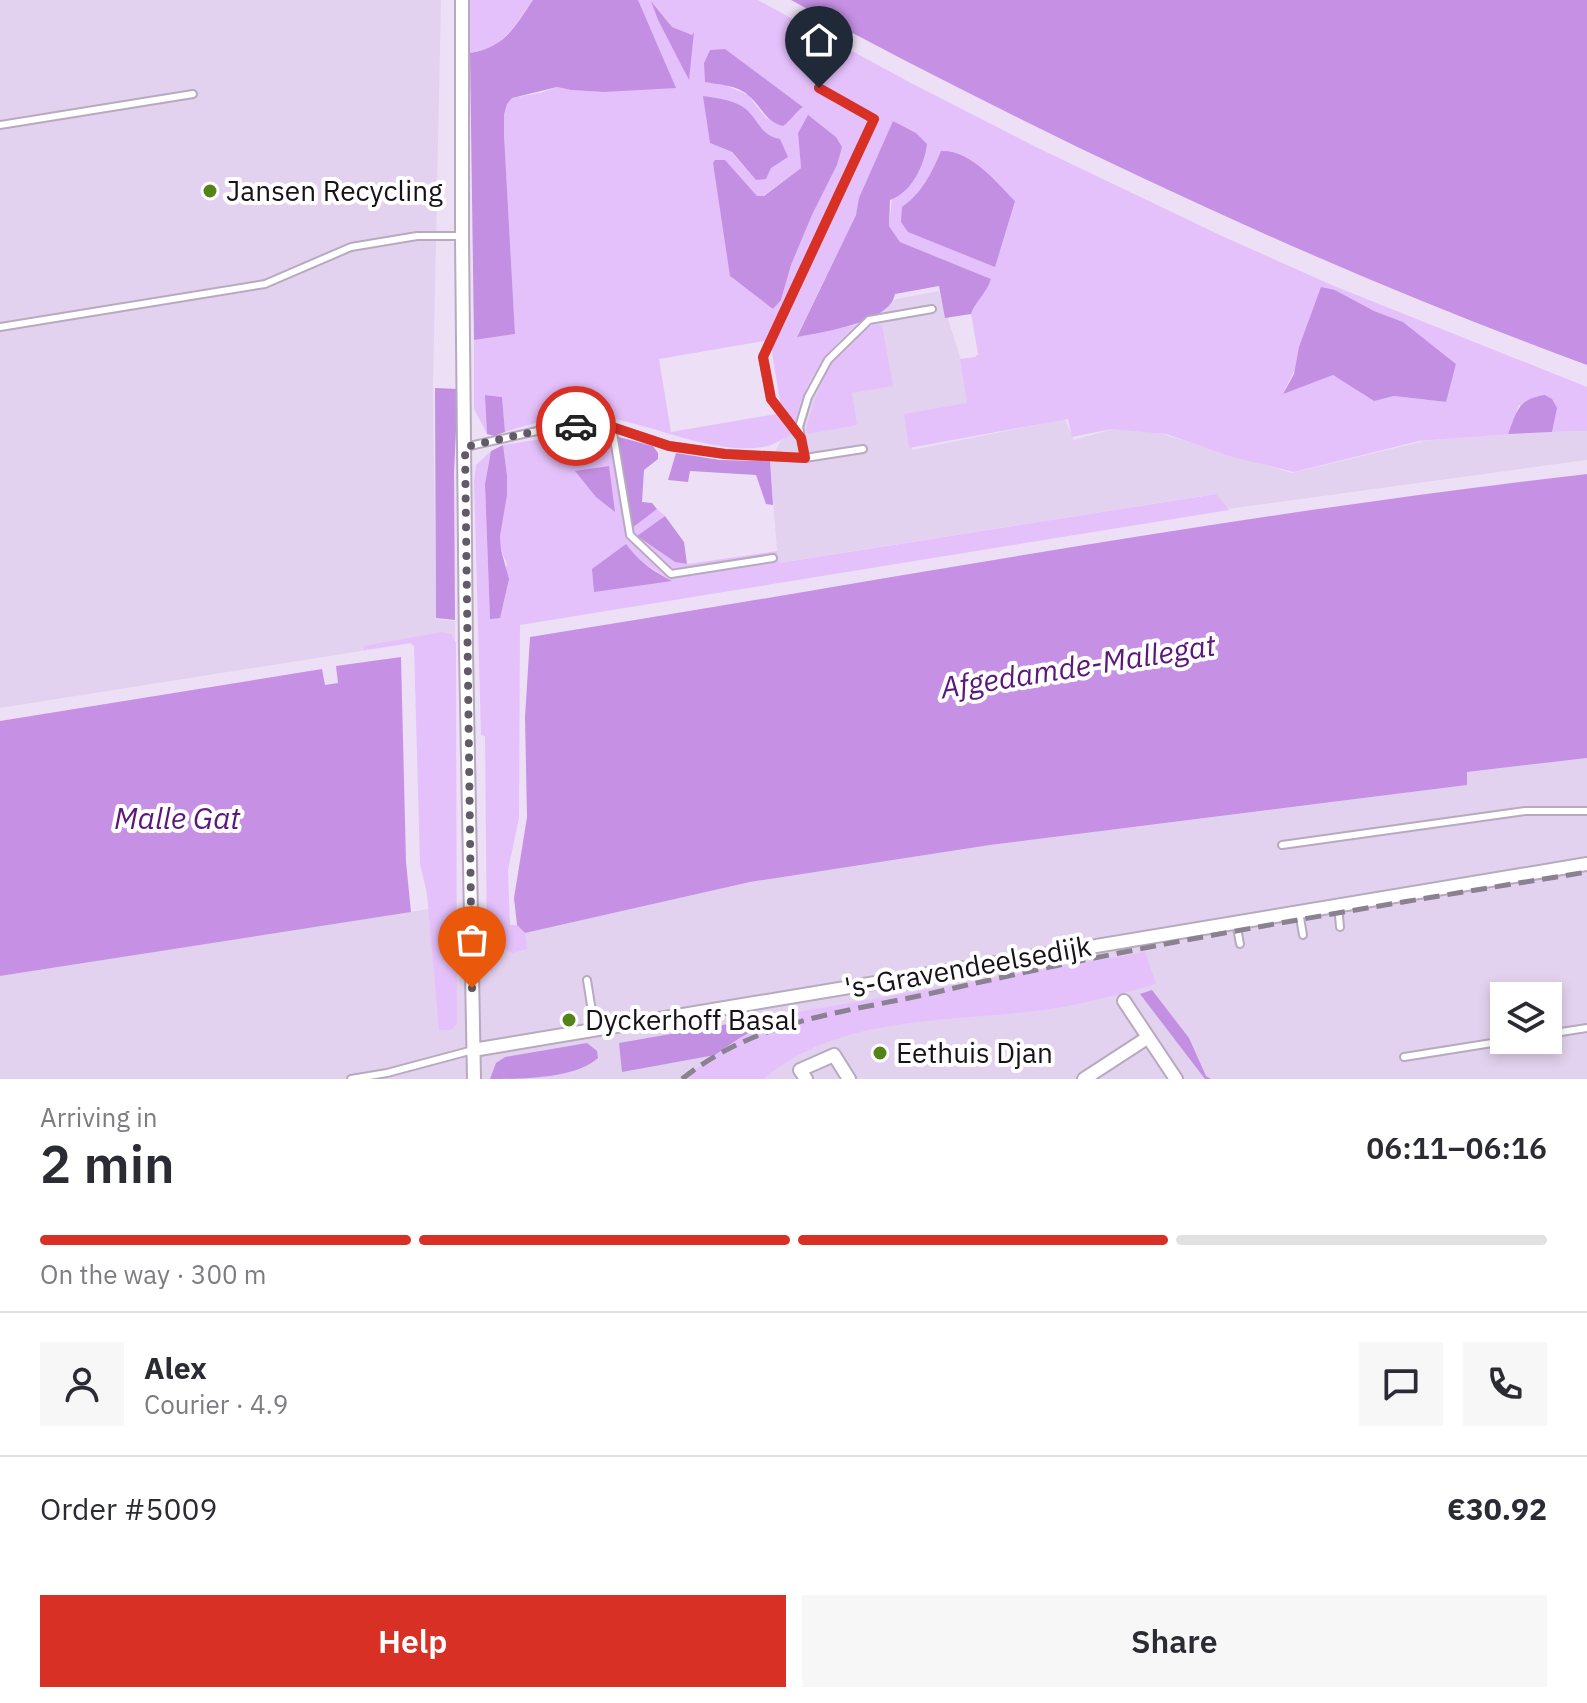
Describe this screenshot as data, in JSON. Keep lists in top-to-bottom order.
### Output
{
  "streets": {
    "street": ["'s-Gravendeelsedijk"]
  },
  "water": ["Afgedamde-Mallegat", "Malle Gat"],
  "places": ["Jansen Recycling", "Dyckerhoff Basal", "Eethuis Djan"],
  "page": {
    "heading": ["2 min", "Arriving in", "06:11–06:16"],
    "panel": [
      "Alex",
      "Courier · 4.9",
      "Order #5009",
      "€30.92"
    ],
    "bar": "On the way · 300 m",
    "buttons": ["Help", "Share"]
  }
}
